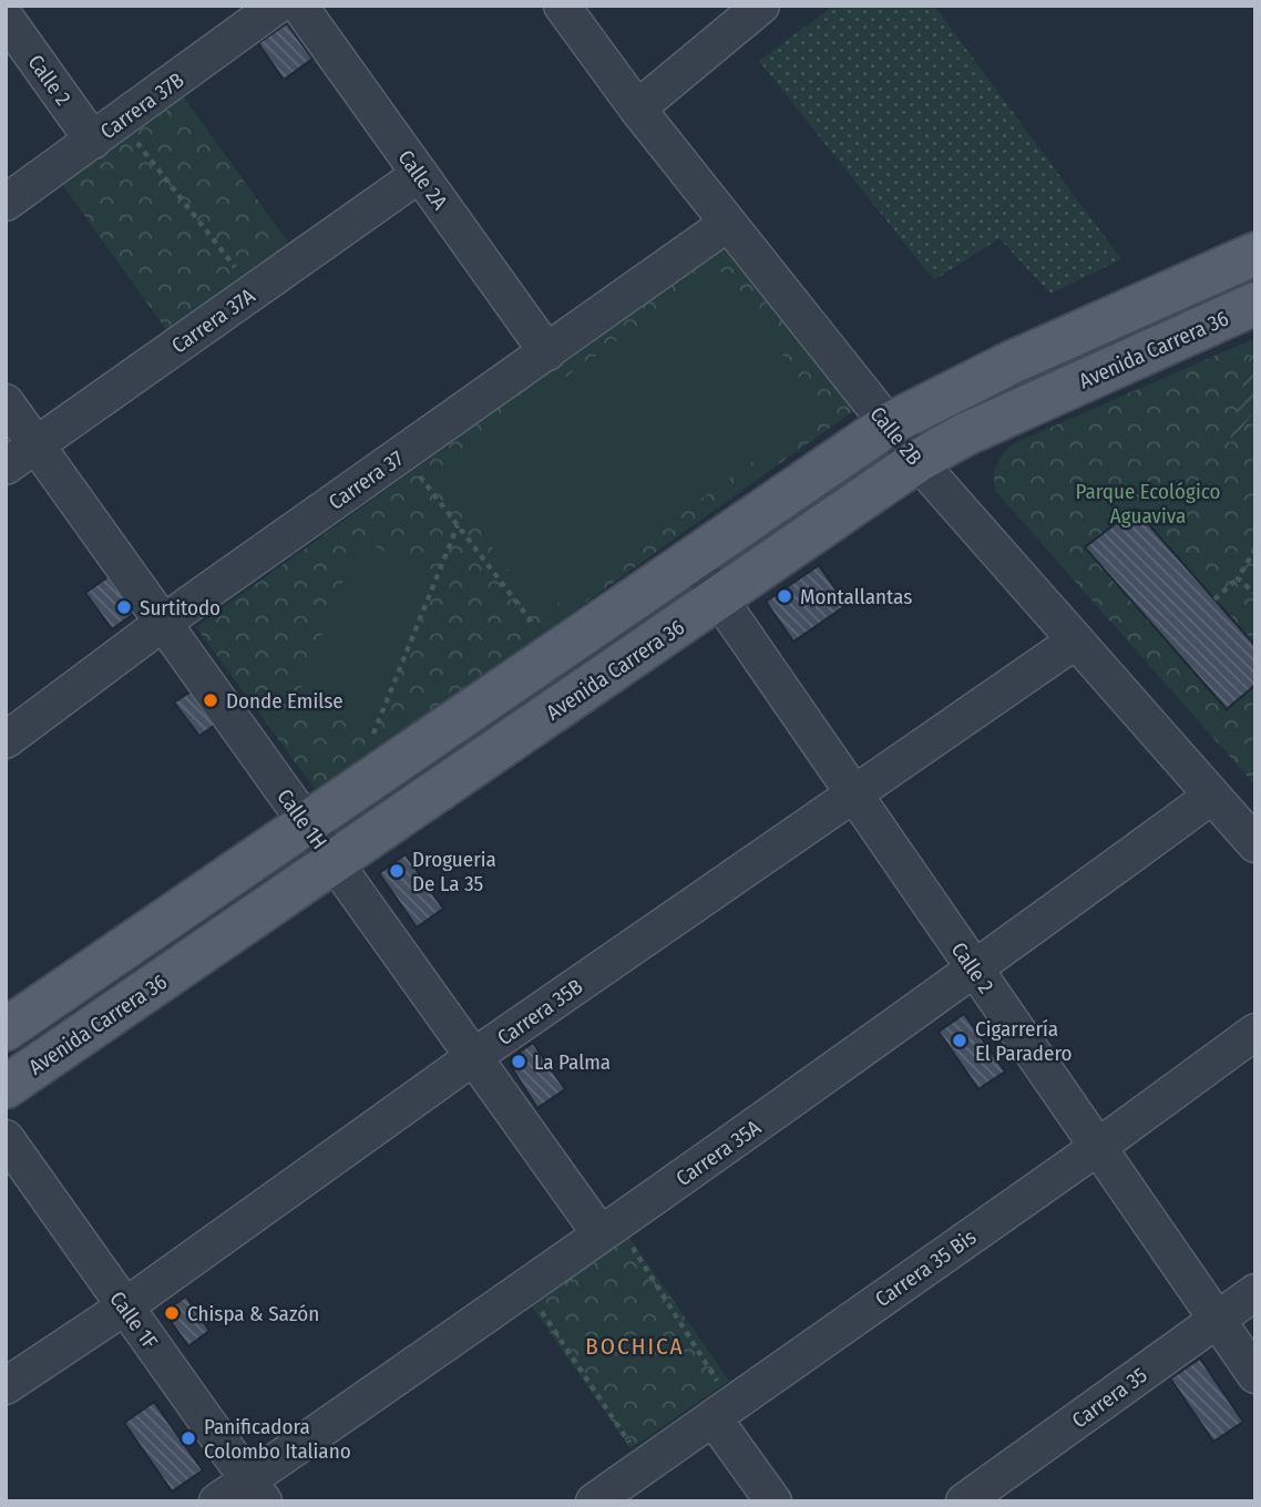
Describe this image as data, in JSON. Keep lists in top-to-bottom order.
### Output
{
  "streets": {
    "main road": ["Avenida Carrera 36"],
    "street": [
      "Calle 2",
      "Carrera 37B",
      "Calle 2A",
      "Carrera 37A",
      "Calle 2B",
      "Carrera 37",
      "Calle 1H",
      "Carrera 35B",
      "Carrera 35A",
      "Carrera 35 Bis",
      "Calle 1F",
      "Carrera 35"
    ]
  },
  "crossings": [
    ["Calle 2", "Carrera 37B"],
    ["Calle 2", "Avenida Carrera 36"],
    ["Calle 2", "Carrera 35B"],
    ["Calle 2", "Carrera 35A"],
    ["Calle 2", "Carrera 35 Bis"],
    ["Calle 2", "Carrera 35"],
    ["Calle 2A", "Carrera 37A"],
    ["Calle 2A", "Carrera 37"],
    ["Carrera 37A", "Calle 1H"],
    ["Avenida Carrera 36", "Calle 2B"],
    ["Avenida Carrera 36", "Calle 1H"],
    ["Calle 2B", "Carrera 37"],
    ["Calle 2B", "Carrera 35B"],
    ["Calle 2B", "Carrera 35A"],
    ["Carrera 37", "Calle 1H"],
    ["Calle 1H", "Carrera 35B"],
    ["Calle 1H", "Carrera 35A"],
    ["Carrera 35B", "Calle 1F"],
    ["Carrera 35A", "Calle 1F"]
  ],
  "districts": ["BOCHICA"],
  "parks": ["Parque Ecológico Aguaviva"],
  "places": [
    "Montallantas",
    "Surtitodo",
    "Donde Emilse",
    "Drogueria De La 35",
    "Cigarrería El Paradero",
    "La Palma",
    "Chispa & Sazón",
    "Panificadora Colombo Italiano"
  ]
}
